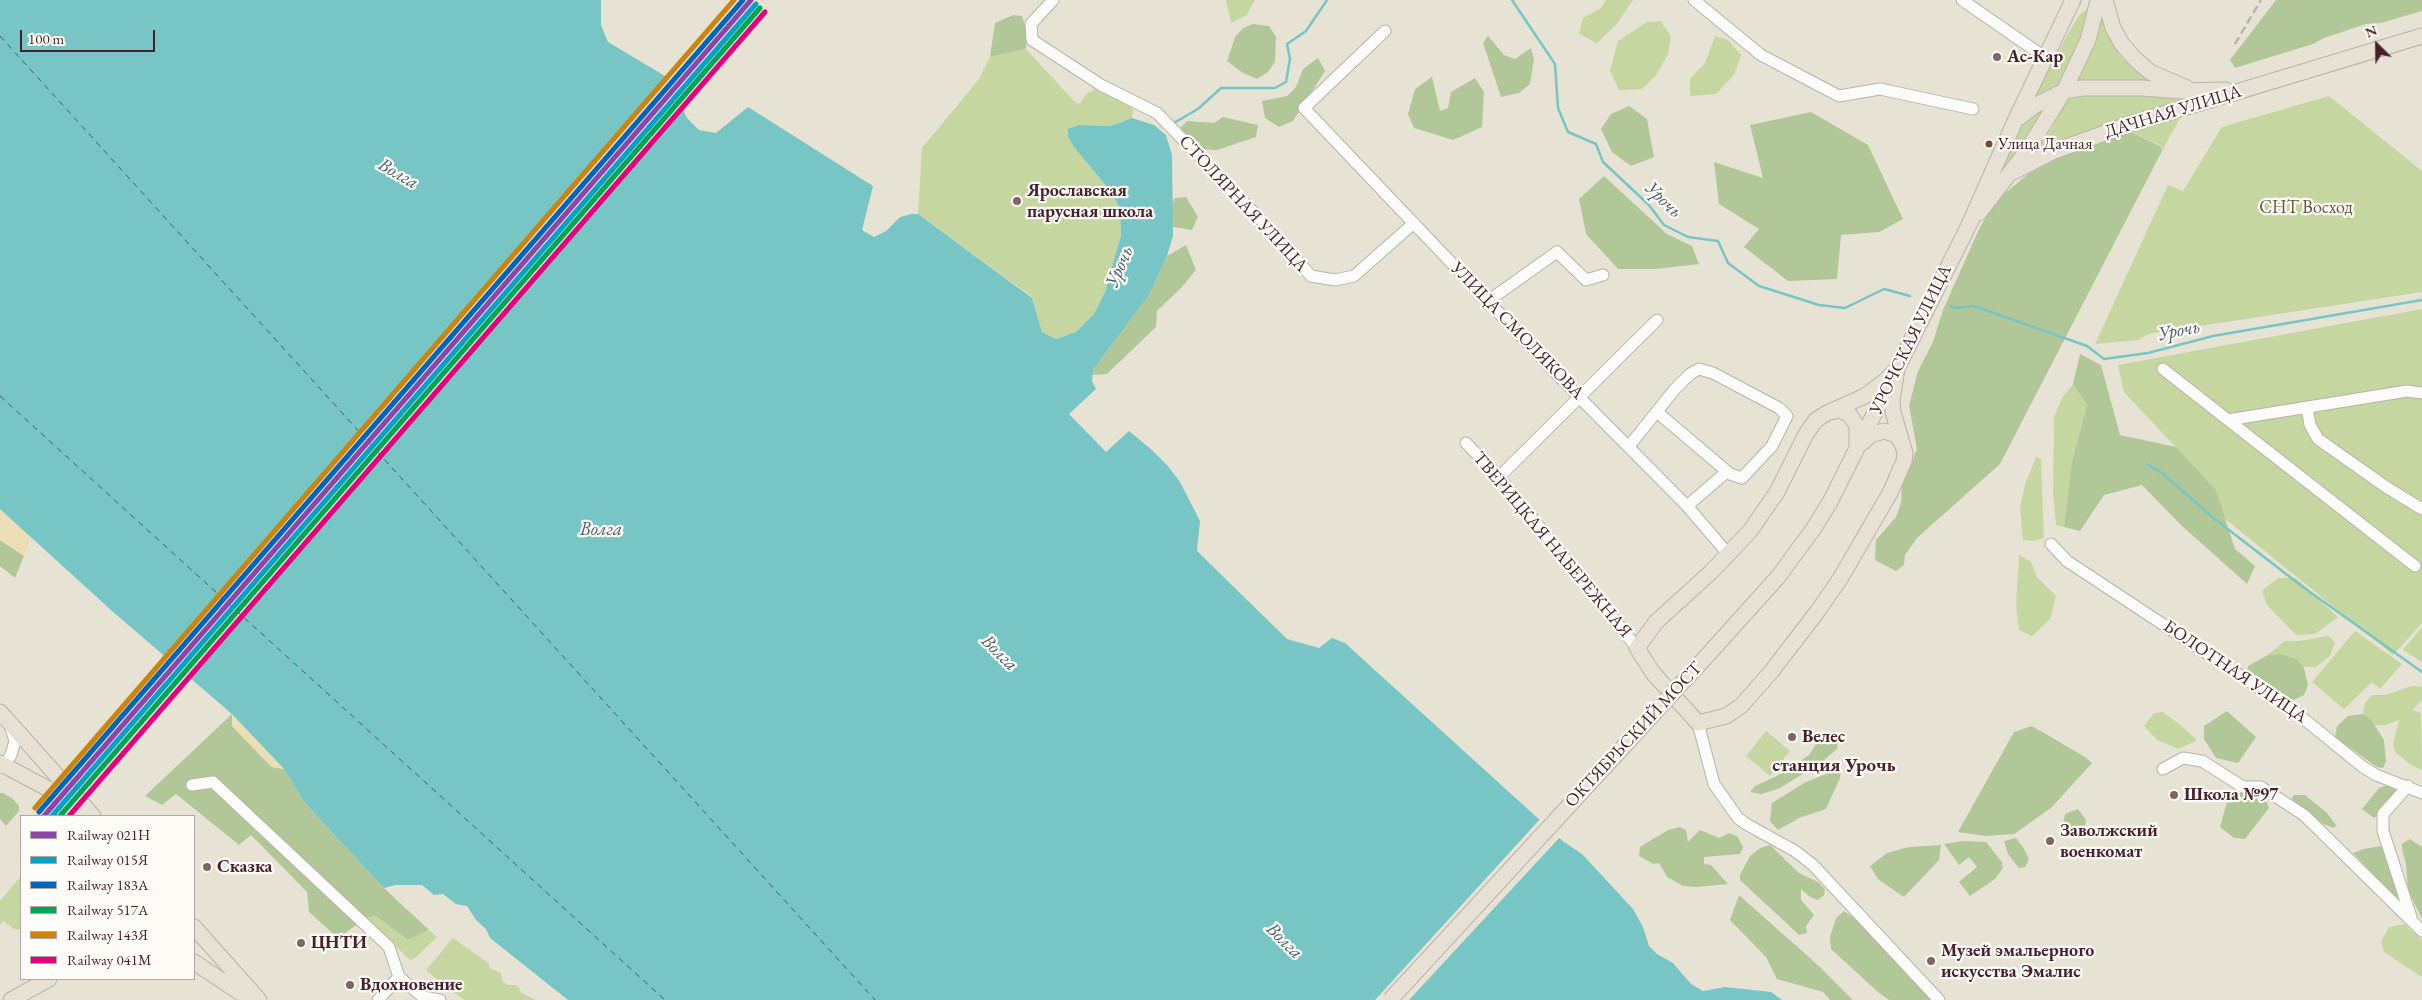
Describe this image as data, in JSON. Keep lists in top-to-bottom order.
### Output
{
  "streets": {
    "main road": ["ДАЧНАЯ УЛИЦА", "УРОЧСКАЯ УЛИЦА", "ОКТЯБРЬСКИЙ МОСТ"],
    "street": [
      "СТОЛЯРНАЯ УЛИЦА",
      "УЛИЦА СМОЛЯКОВА",
      "ТВЕРИЦКАЯ НАБЕРЕЖНАЯ",
      "БОЛОТНАЯ УЛИЦА"
    ]
  },
  "crossings": [
    ["ДАЧНАЯ УЛИЦА", "УРОЧСКАЯ УЛИЦА"],
    ["СТОЛЯРНАЯ УЛИЦА", "УЛИЦА СМОЛЯКОВА"],
    ["УРОЧСКАЯ УЛИЦА", "ОКТЯБРЬСКИЙ МОСТ"]
  ],
  "districts": ["станция Урочь"],
  "water": ["Волга", "Урочь"],
  "parks": ["СНТ Восход"],
  "places": [
    "Ас-Кар",
    "Улица Дачная",
    "Ярославская парусная школа",
    "Велес",
    "Школа №97",
    "Заволжский военкомат",
    "Сказка",
    "ЦНТИ",
    "Музей эмальерного искусства Эмалис",
    "Вдохновение"
  ],
  "lines": [
    "rail line 021Н",
    "rail line 183А",
    "rail line 143Я",
    "rail line 015Я",
    "rail line 517А",
    "rail line 041М"
  ],
  "legend": [
    "Railway 021Н",
    "Railway 015Я",
    "Railway 183А",
    "Railway 517А",
    "Railway 143Я",
    "Railway 041М"
  ],
  "scale_bar": "100 m",
  "north": "top left"
}
